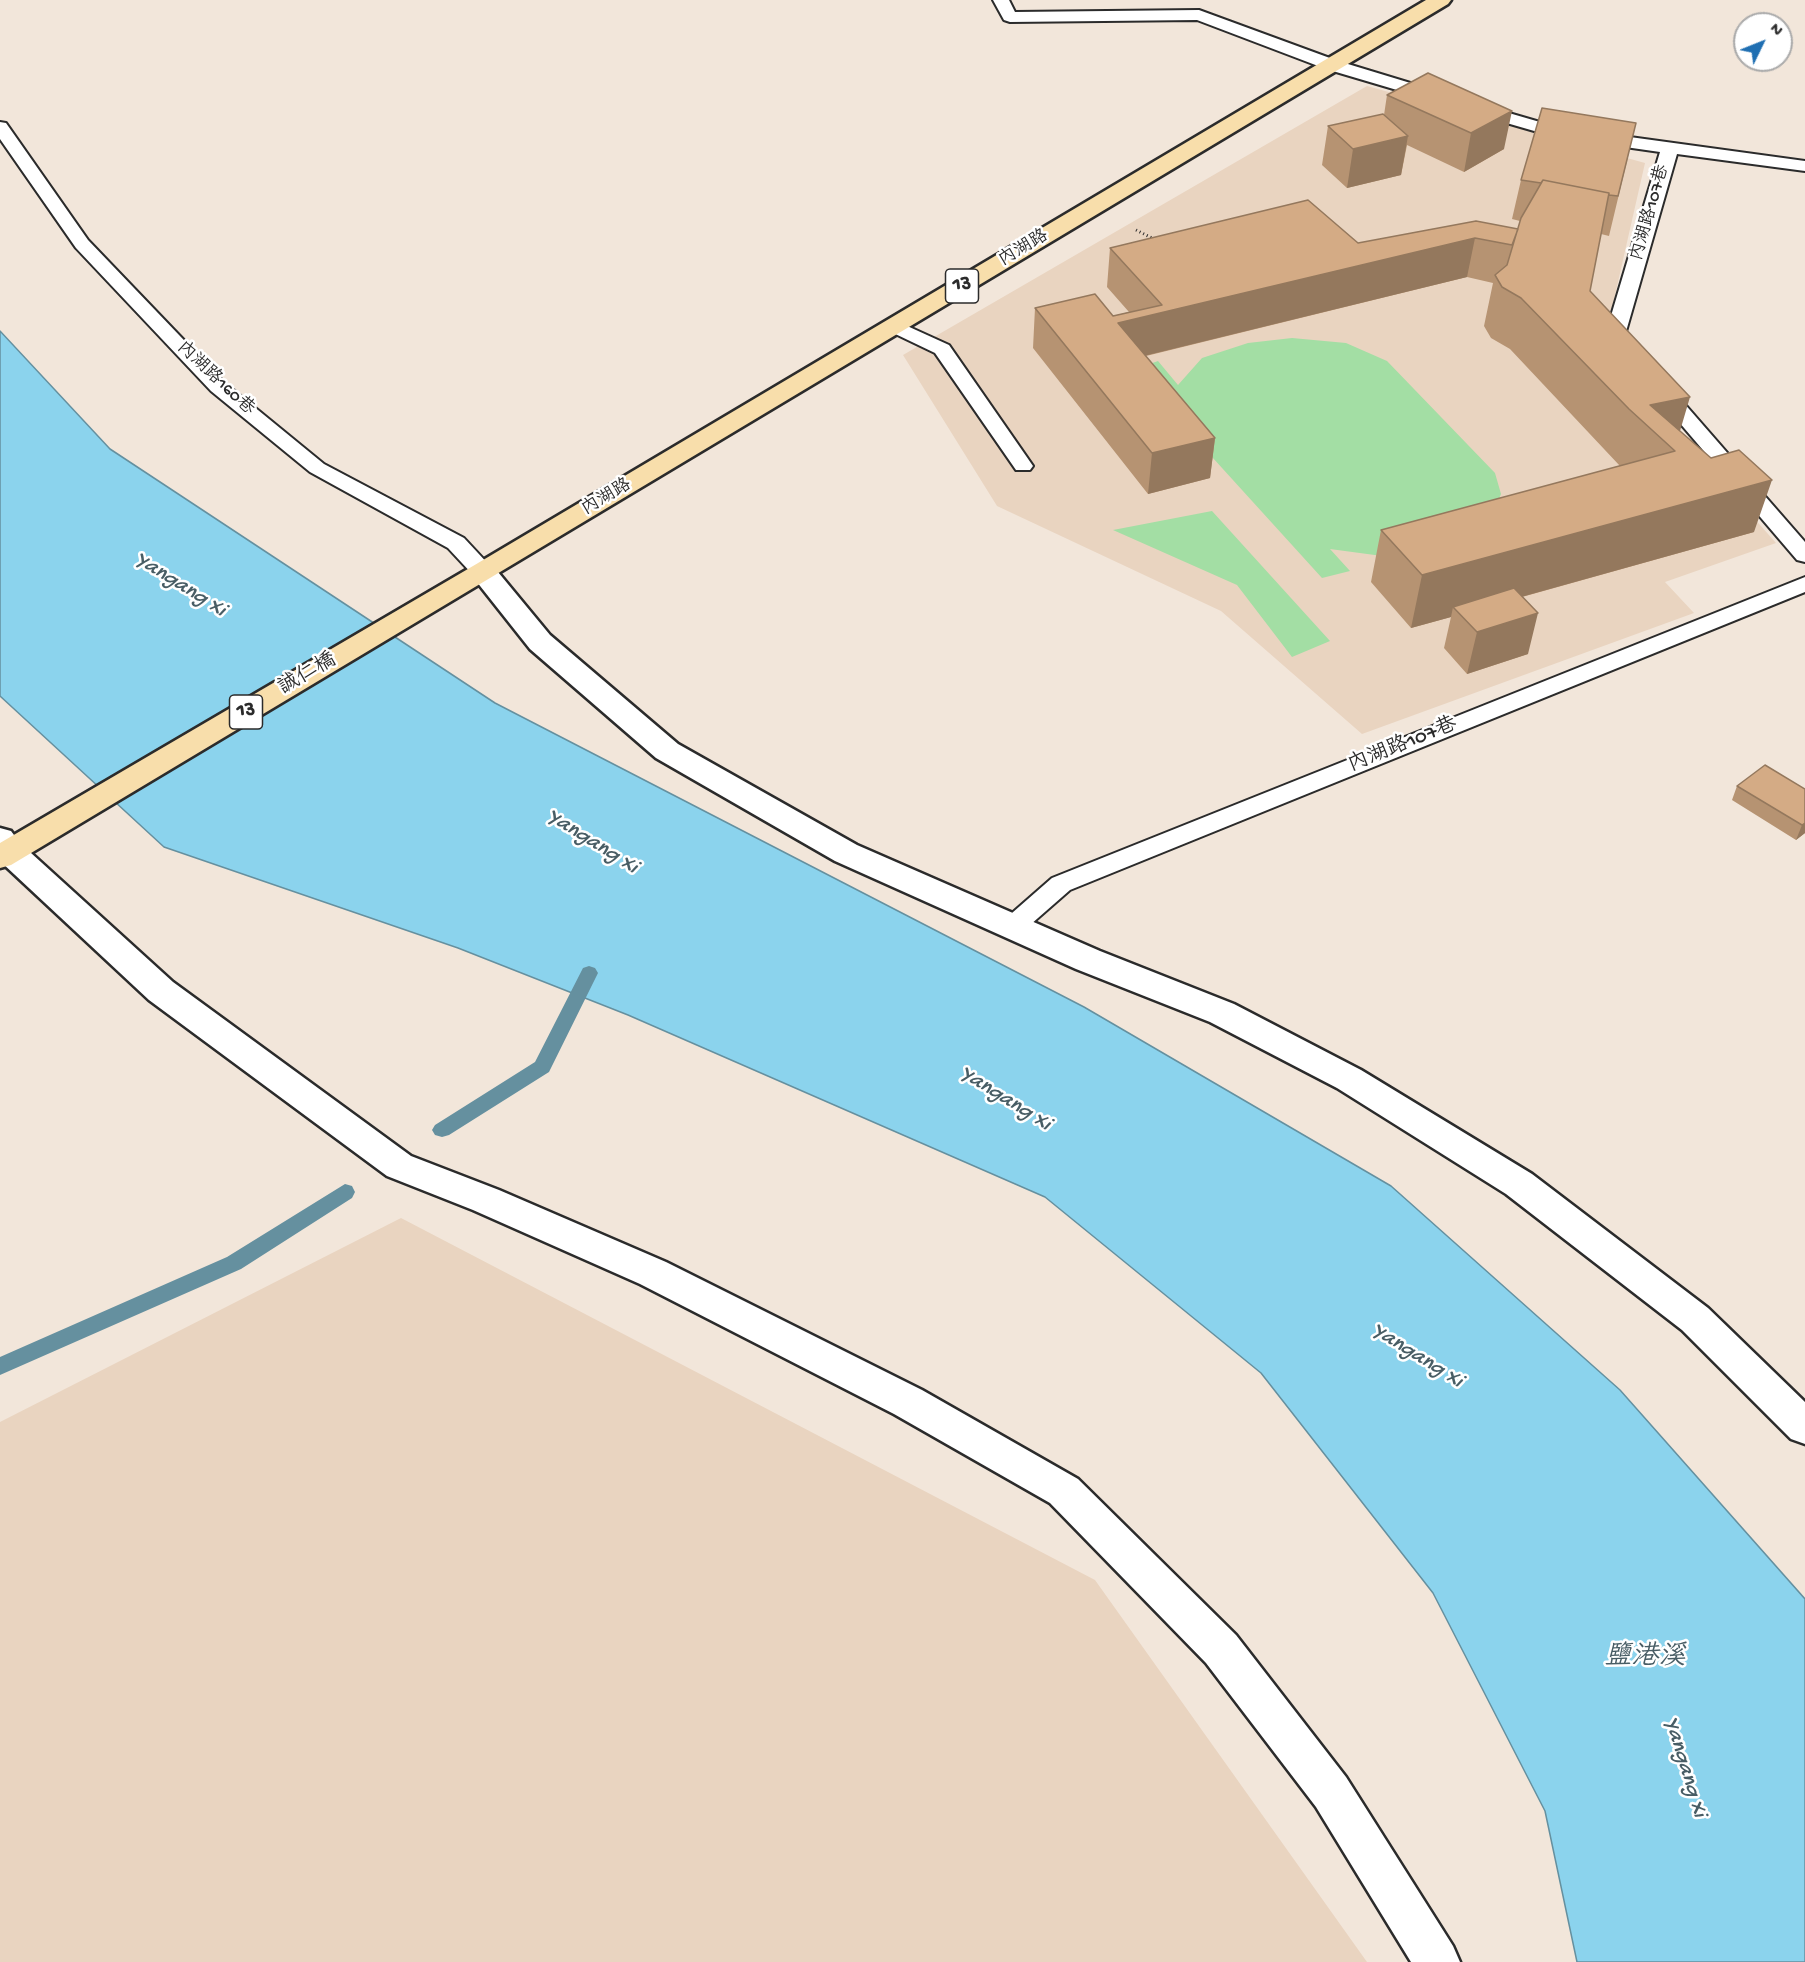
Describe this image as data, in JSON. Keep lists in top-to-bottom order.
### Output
{
  "streets": {
    "main road": ["內湖路", "13", "誠仁橋"],
    "lane": ["內湖路107巷", "內湖路160巷"]
  },
  "crossings": [
    ["內湖路107巷", "內湖路"],
    ["內湖路", "內湖路160巷"],
    ["內湖路", "誠仁橋"],
    ["內湖路160巷", "誠仁橋"]
  ],
  "water": ["Yangang Xi", "鹽港溪"],
  "north": "top right"
}
